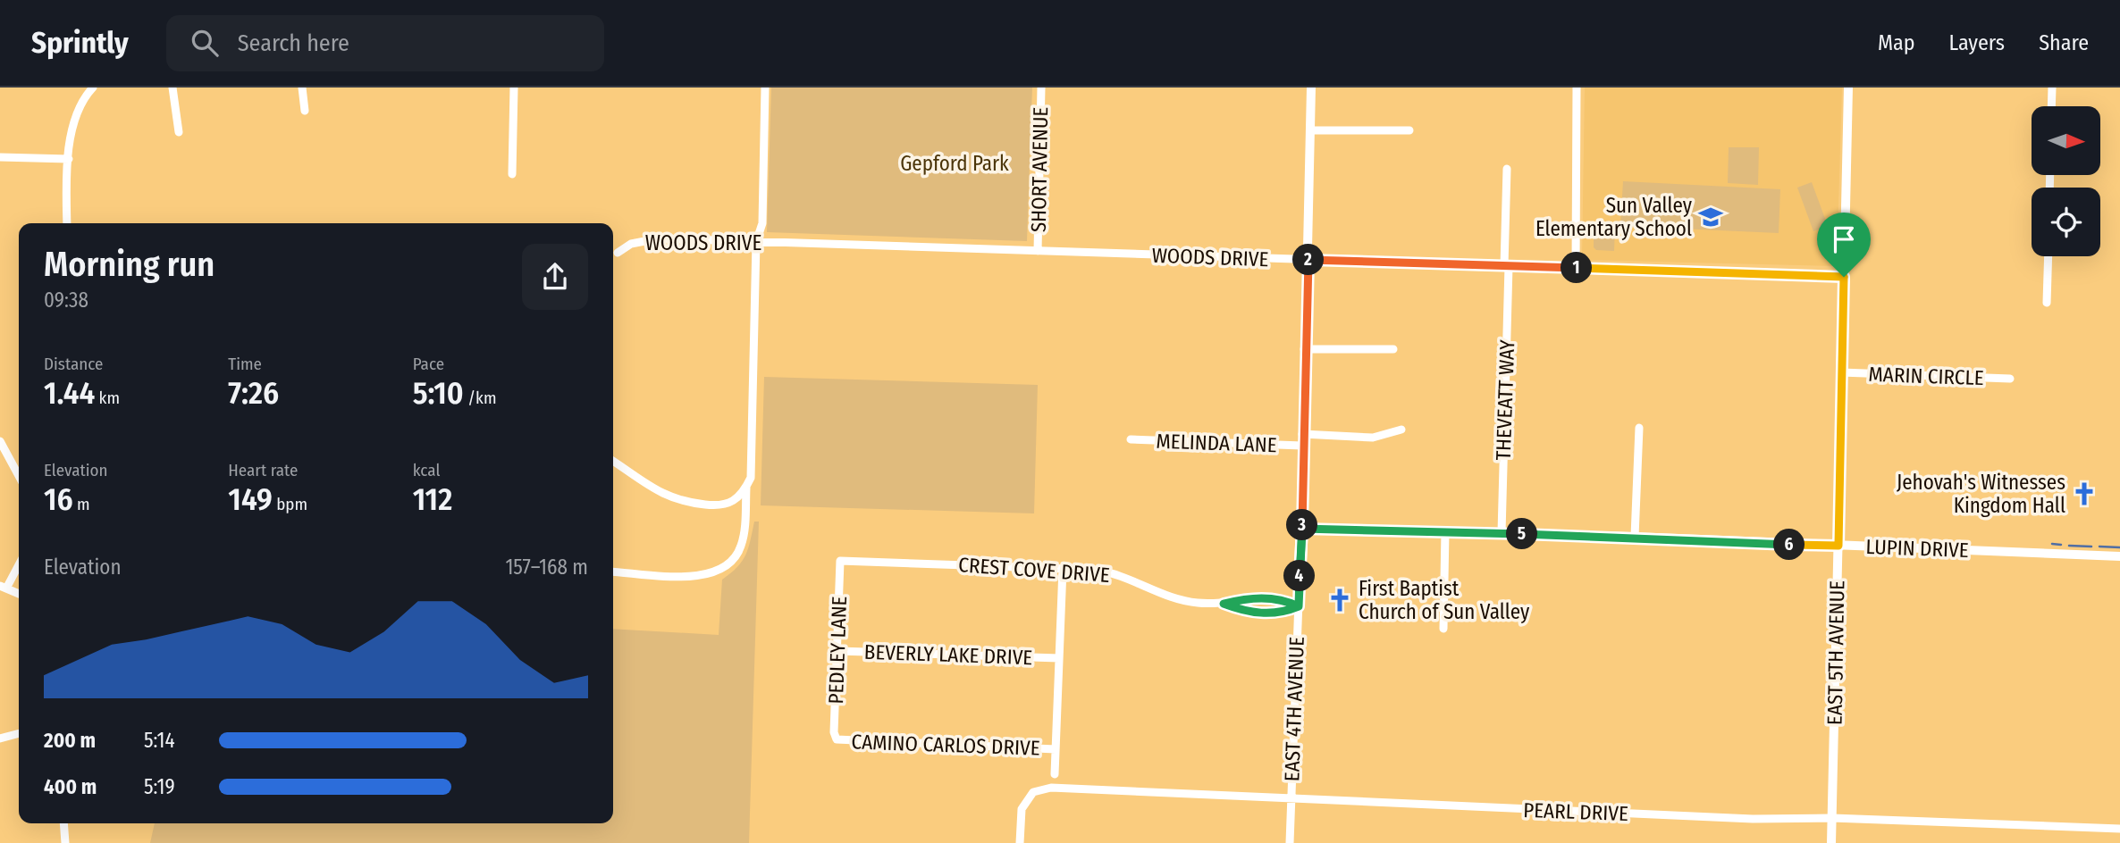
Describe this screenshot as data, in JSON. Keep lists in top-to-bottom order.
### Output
{
  "streets": {
    "street": [
      "SHORT AVENUE",
      "WOODS DRIVE",
      "MARIN CIRCLE",
      "THEVEATT WAY",
      "MELINDA LANE",
      "LUPIN DRIVE",
      "CREST COVE DRIVE",
      "PEDLEY LANE",
      "EAST 5TH AVENUE",
      "BEVERLY LAKE DRIVE",
      "EAST 4TH AVENUE",
      "CAMINO CARLOS DRIVE",
      "PEARL DRIVE"
    ]
  },
  "crossings": [
    ["SHORT AVENUE", "WOODS DRIVE"],
    ["WOODS DRIVE", "THEVEATT WAY"],
    ["WOODS DRIVE", "EAST 5TH AVENUE"],
    ["WOODS DRIVE", "EAST 4TH AVENUE"],
    ["MARIN CIRCLE", "EAST 5TH AVENUE"],
    ["THEVEATT WAY", "LUPIN DRIVE"],
    ["MELINDA LANE", "EAST 4TH AVENUE"],
    ["LUPIN DRIVE", "EAST 5TH AVENUE"],
    ["LUPIN DRIVE", "EAST 4TH AVENUE"],
    ["CREST COVE DRIVE", "PEDLEY LANE"],
    ["CREST COVE DRIVE", "EAST 4TH AVENUE"],
    ["PEDLEY LANE", "BEVERLY LAKE DRIVE"],
    ["PEDLEY LANE", "CAMINO CARLOS DRIVE"],
    ["EAST 5TH AVENUE", "PEARL DRIVE"],
    ["EAST 4TH AVENUE", "PEARL DRIVE"]
  ],
  "parks": ["Gepford Park"],
  "places": {
    "school or university": ["Sun Valley Elementary School"],
    "church": ["Jehovah's Witnesses Kingdom Hall", "First Baptist Church of Sun Valley"]
  },
  "north": "right",
  "page": {
    "header": "Sprintly",
    "search": "Search here",
    "nav": ["Map", "Layers", "Share"],
    "heading": ["Morning run", "09:38"],
    "pins": [
      "2",
      "1",
      "3",
      "5",
      "6",
      "4"
    ],
    "stats": [
      ["Distance", "1.44 km"],
      ["Time", "7:26"],
      ["Pace", "5:10 /km"],
      ["Elevation", "16 m"],
      ["Heart rate", "149 bpm"],
      ["kcal", "112"]
    ],
    "chart": ["Elevation", "157–168 m"],
    "list": [
      {
        "name": "200 m",
        "note": "5:14"
      },
      {
        "name": "400 m",
        "note": "5:19"
      }
    ]
  }
}
